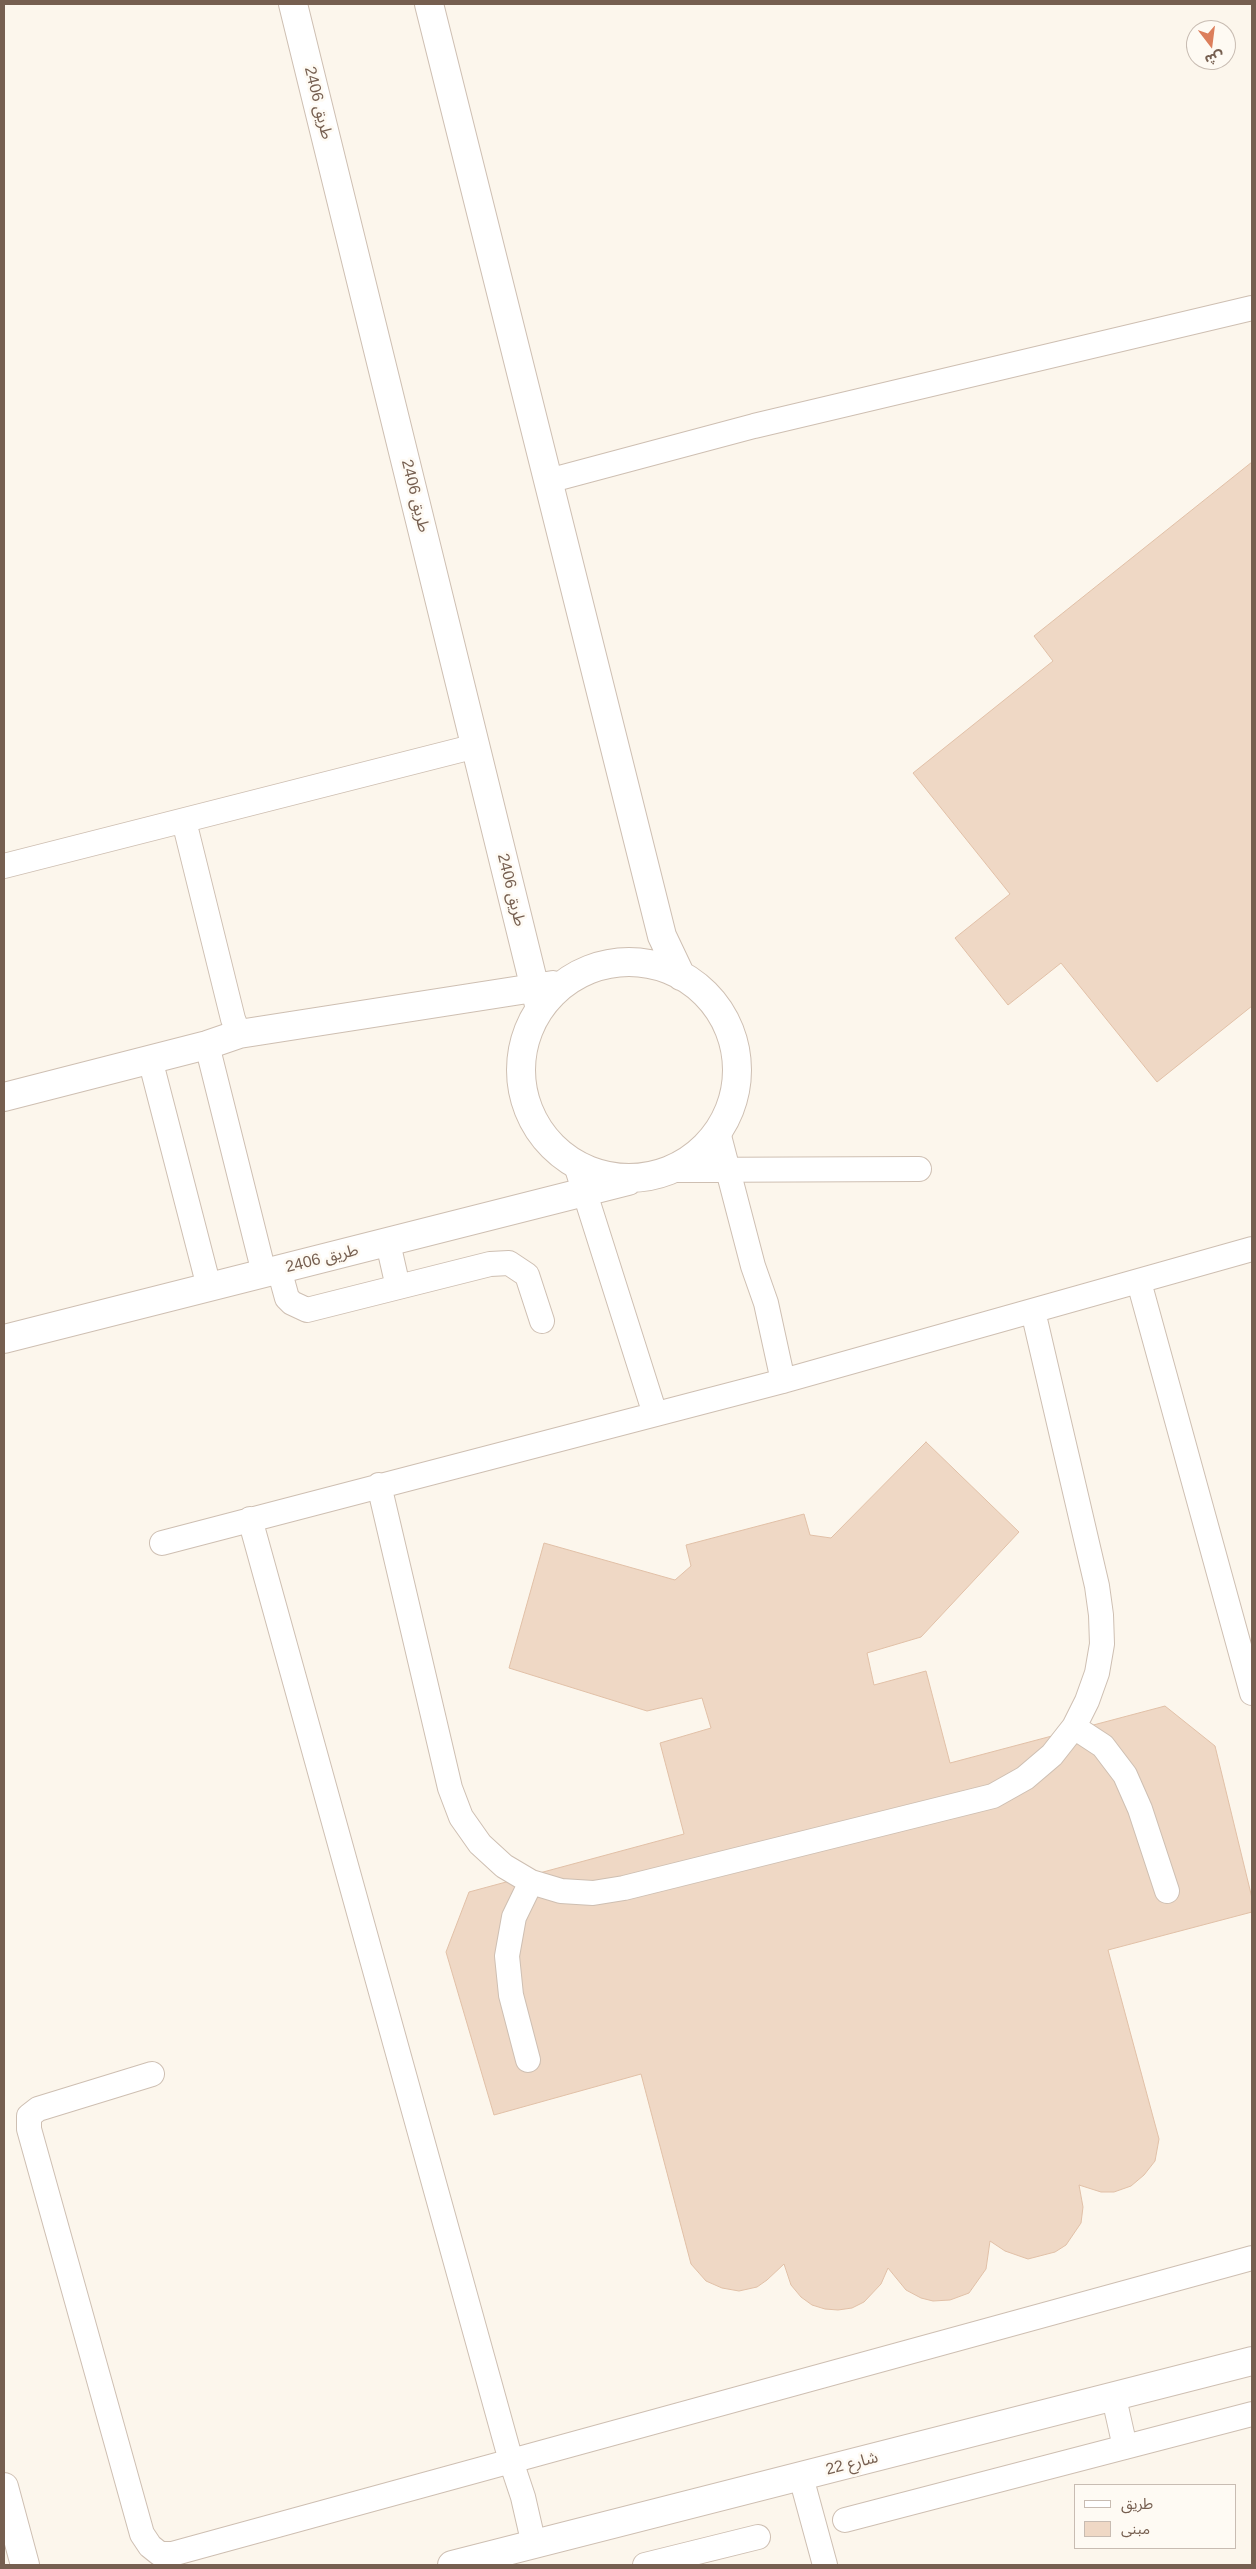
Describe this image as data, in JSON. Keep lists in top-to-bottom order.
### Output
{
  "streets": {
    "street": ["طريق 2406", "شارع 22"]
  },
  "legend": ["طريق", "مبنى"],
  "north": "bottom"
}
